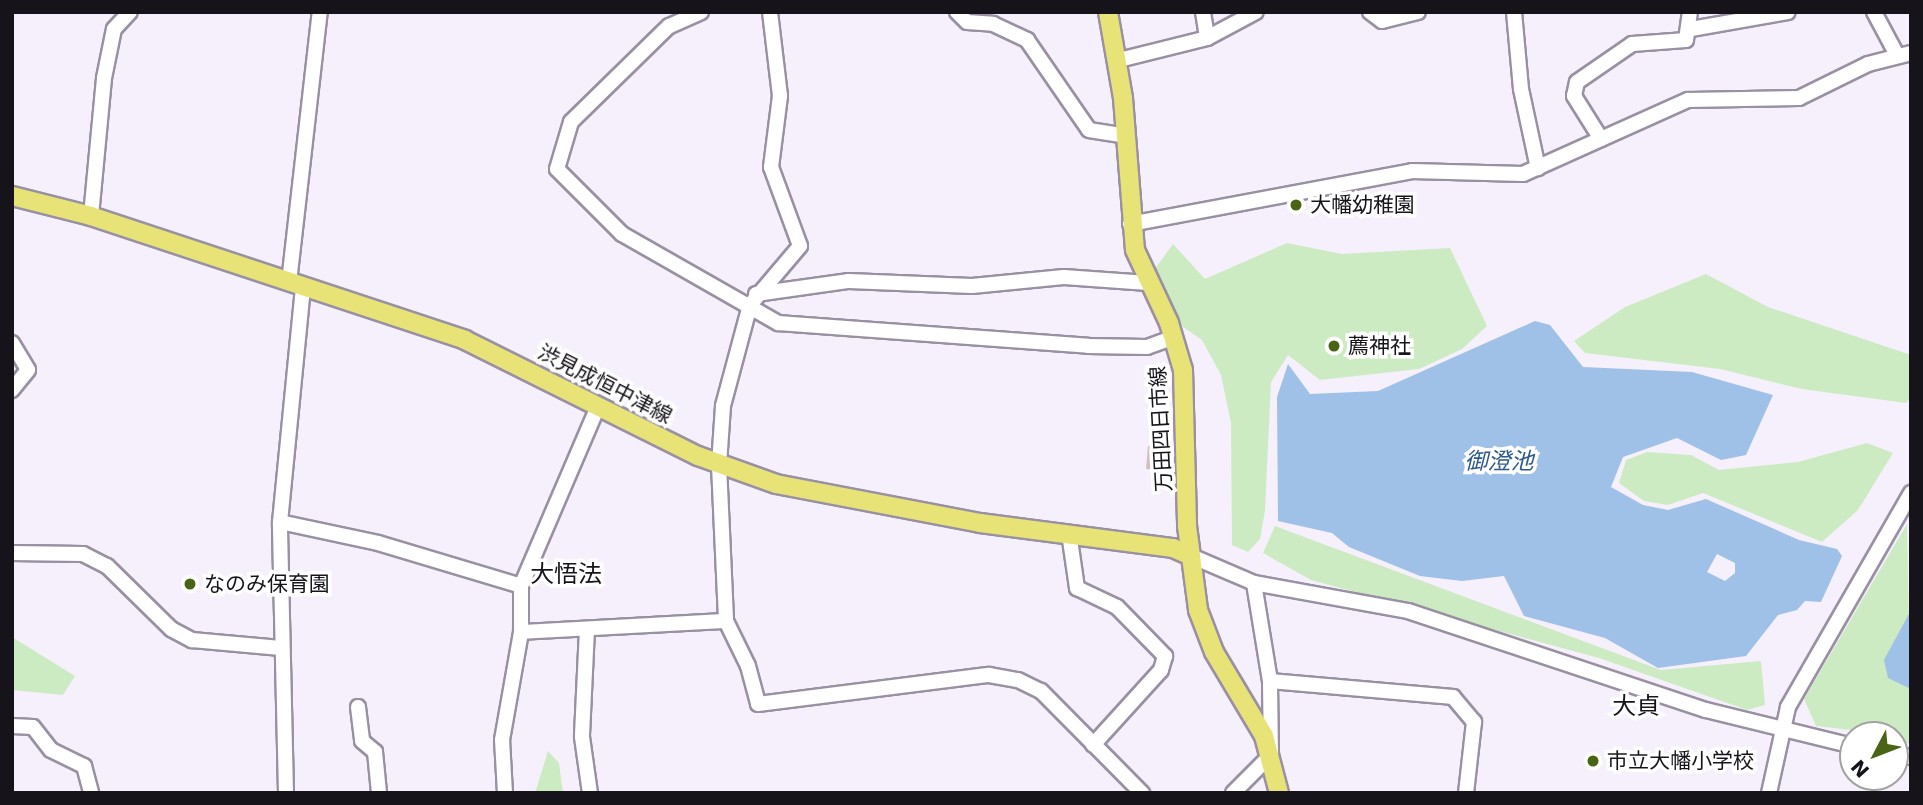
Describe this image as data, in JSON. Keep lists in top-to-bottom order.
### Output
{
  "streets": {
    "main road": ["渋見成恒中津線", "万田四日市線"]
  },
  "crossings": [
    ["渋見成恒中津線", "万田四日市線"]
  ],
  "districts": ["大悟法", "大貞"],
  "water": ["御澄池"],
  "places": [
    "大幡幼稚園",
    "薦神社",
    "なのみ保育園",
    "市立大幡小学校"
  ],
  "north": "bottom left"
}
